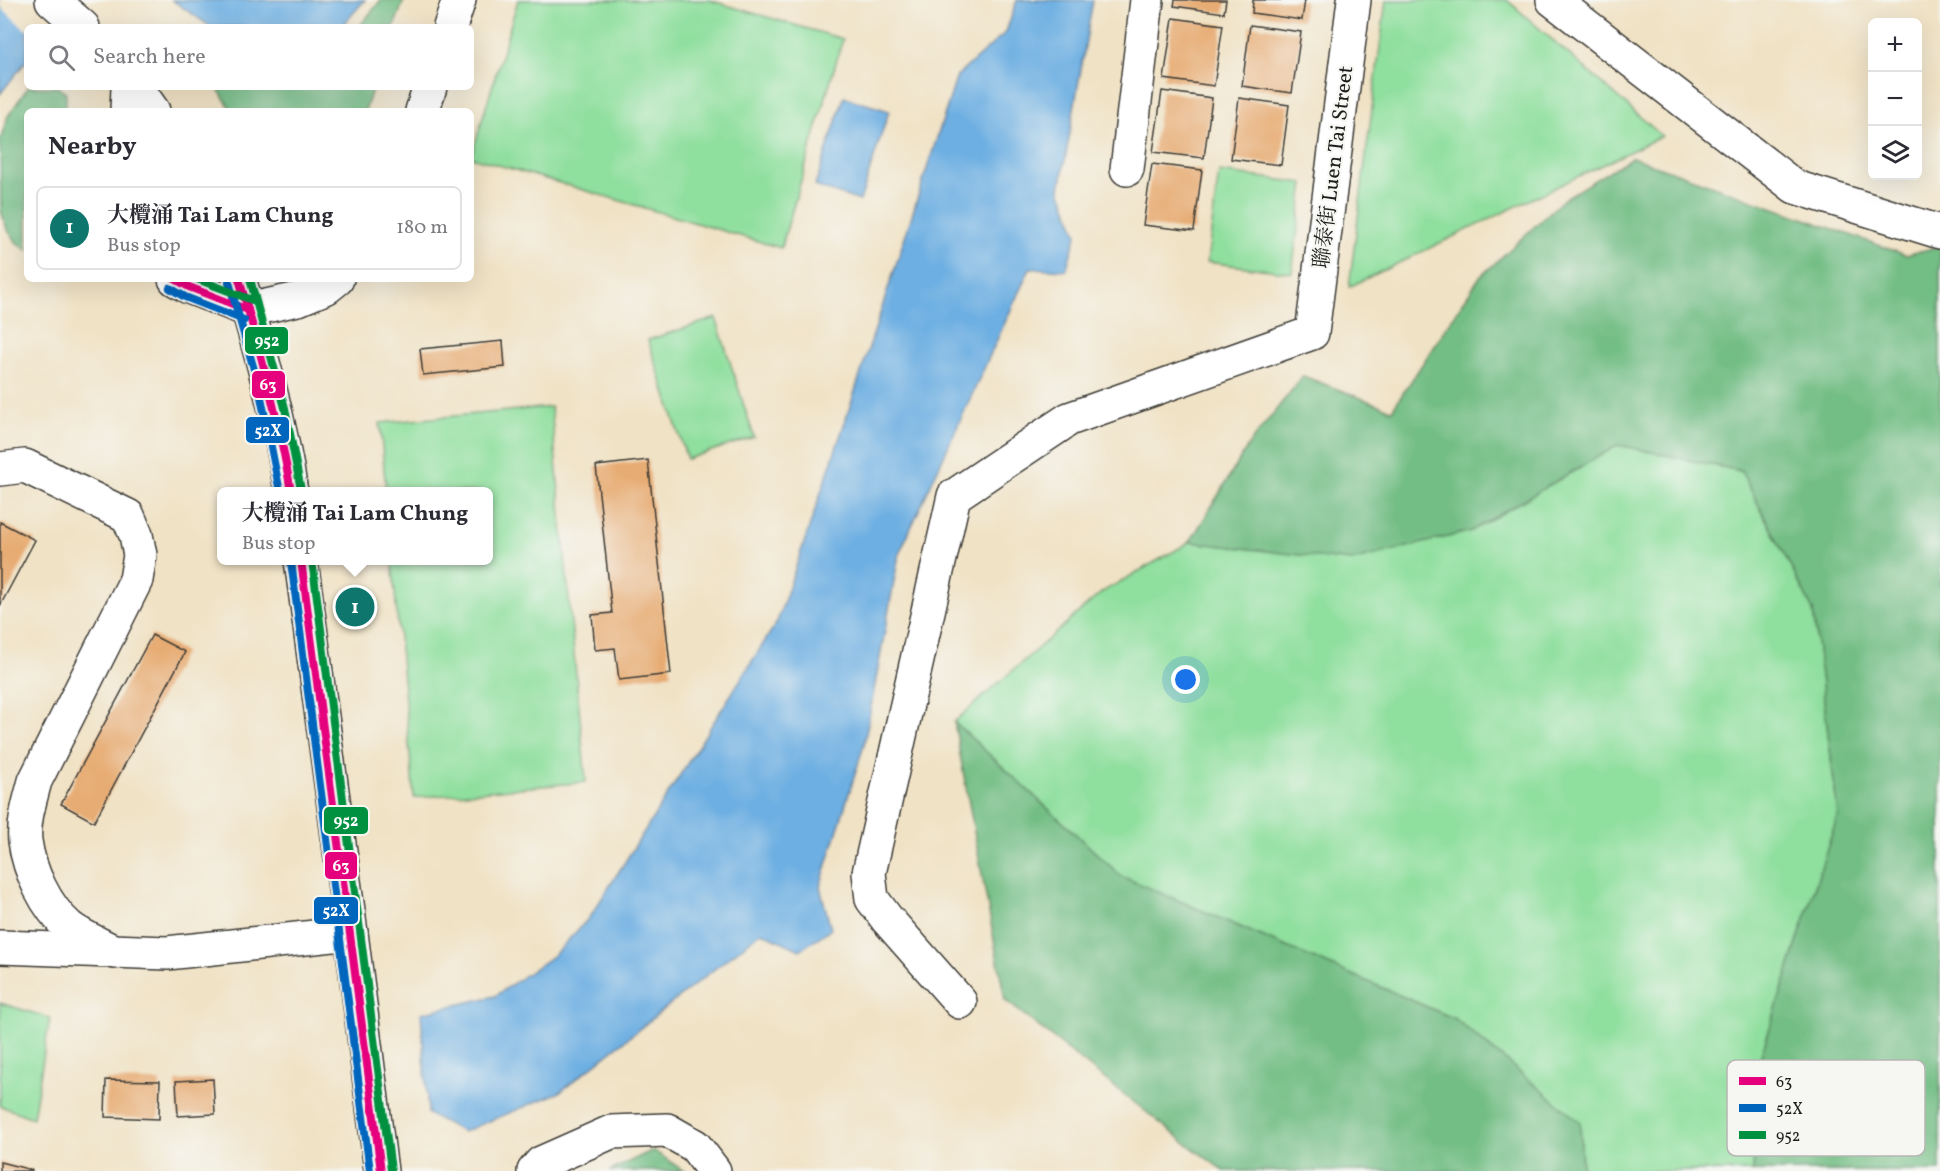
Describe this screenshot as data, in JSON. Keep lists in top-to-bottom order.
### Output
{
  "streets": {
    "street": ["聯泰街 Luen Tai Street"]
  },
  "lines": ["transit line 63", "transit line 52X", "transit line 952"],
  "legend": ["63", "52X", "952"],
  "page": {
    "map_buttons": ["+", "−"],
    "search": "Search here",
    "heading": "Nearby",
    "list": [
      {
        "mark": "1",
        "name": "大欖涌 Tai Lam Chung",
        "note": "Bus stop",
        "value": "180 m"
      }
    ],
    "popup": ["大欖涌 Tai Lam Chung", "Bus stop"],
    "pins": "1"
  }
}
